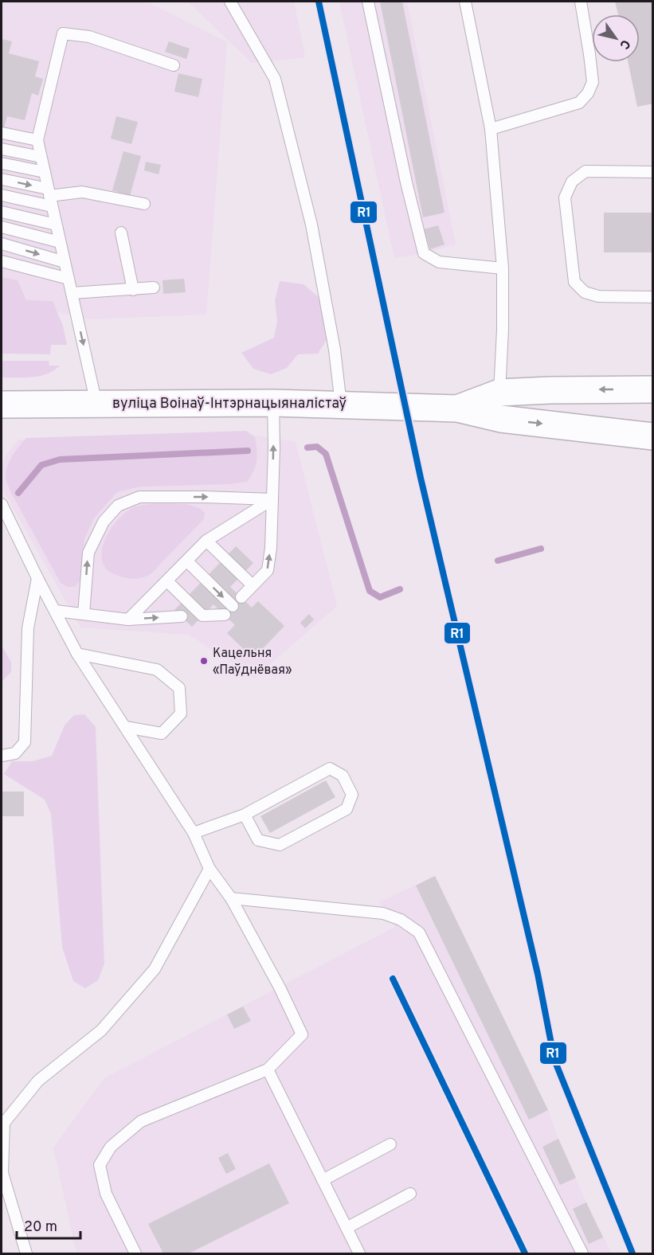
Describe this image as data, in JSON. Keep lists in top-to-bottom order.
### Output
{
  "streets": {
    "main road": ["вуліца Воінаў-Інтэрнацыяналістаў"]
  },
  "places": ["Кацельня «Паўднёвая»"],
  "lines": ["transit line R1"],
  "scale_bar": "20 m",
  "north": "bottom right"
}
